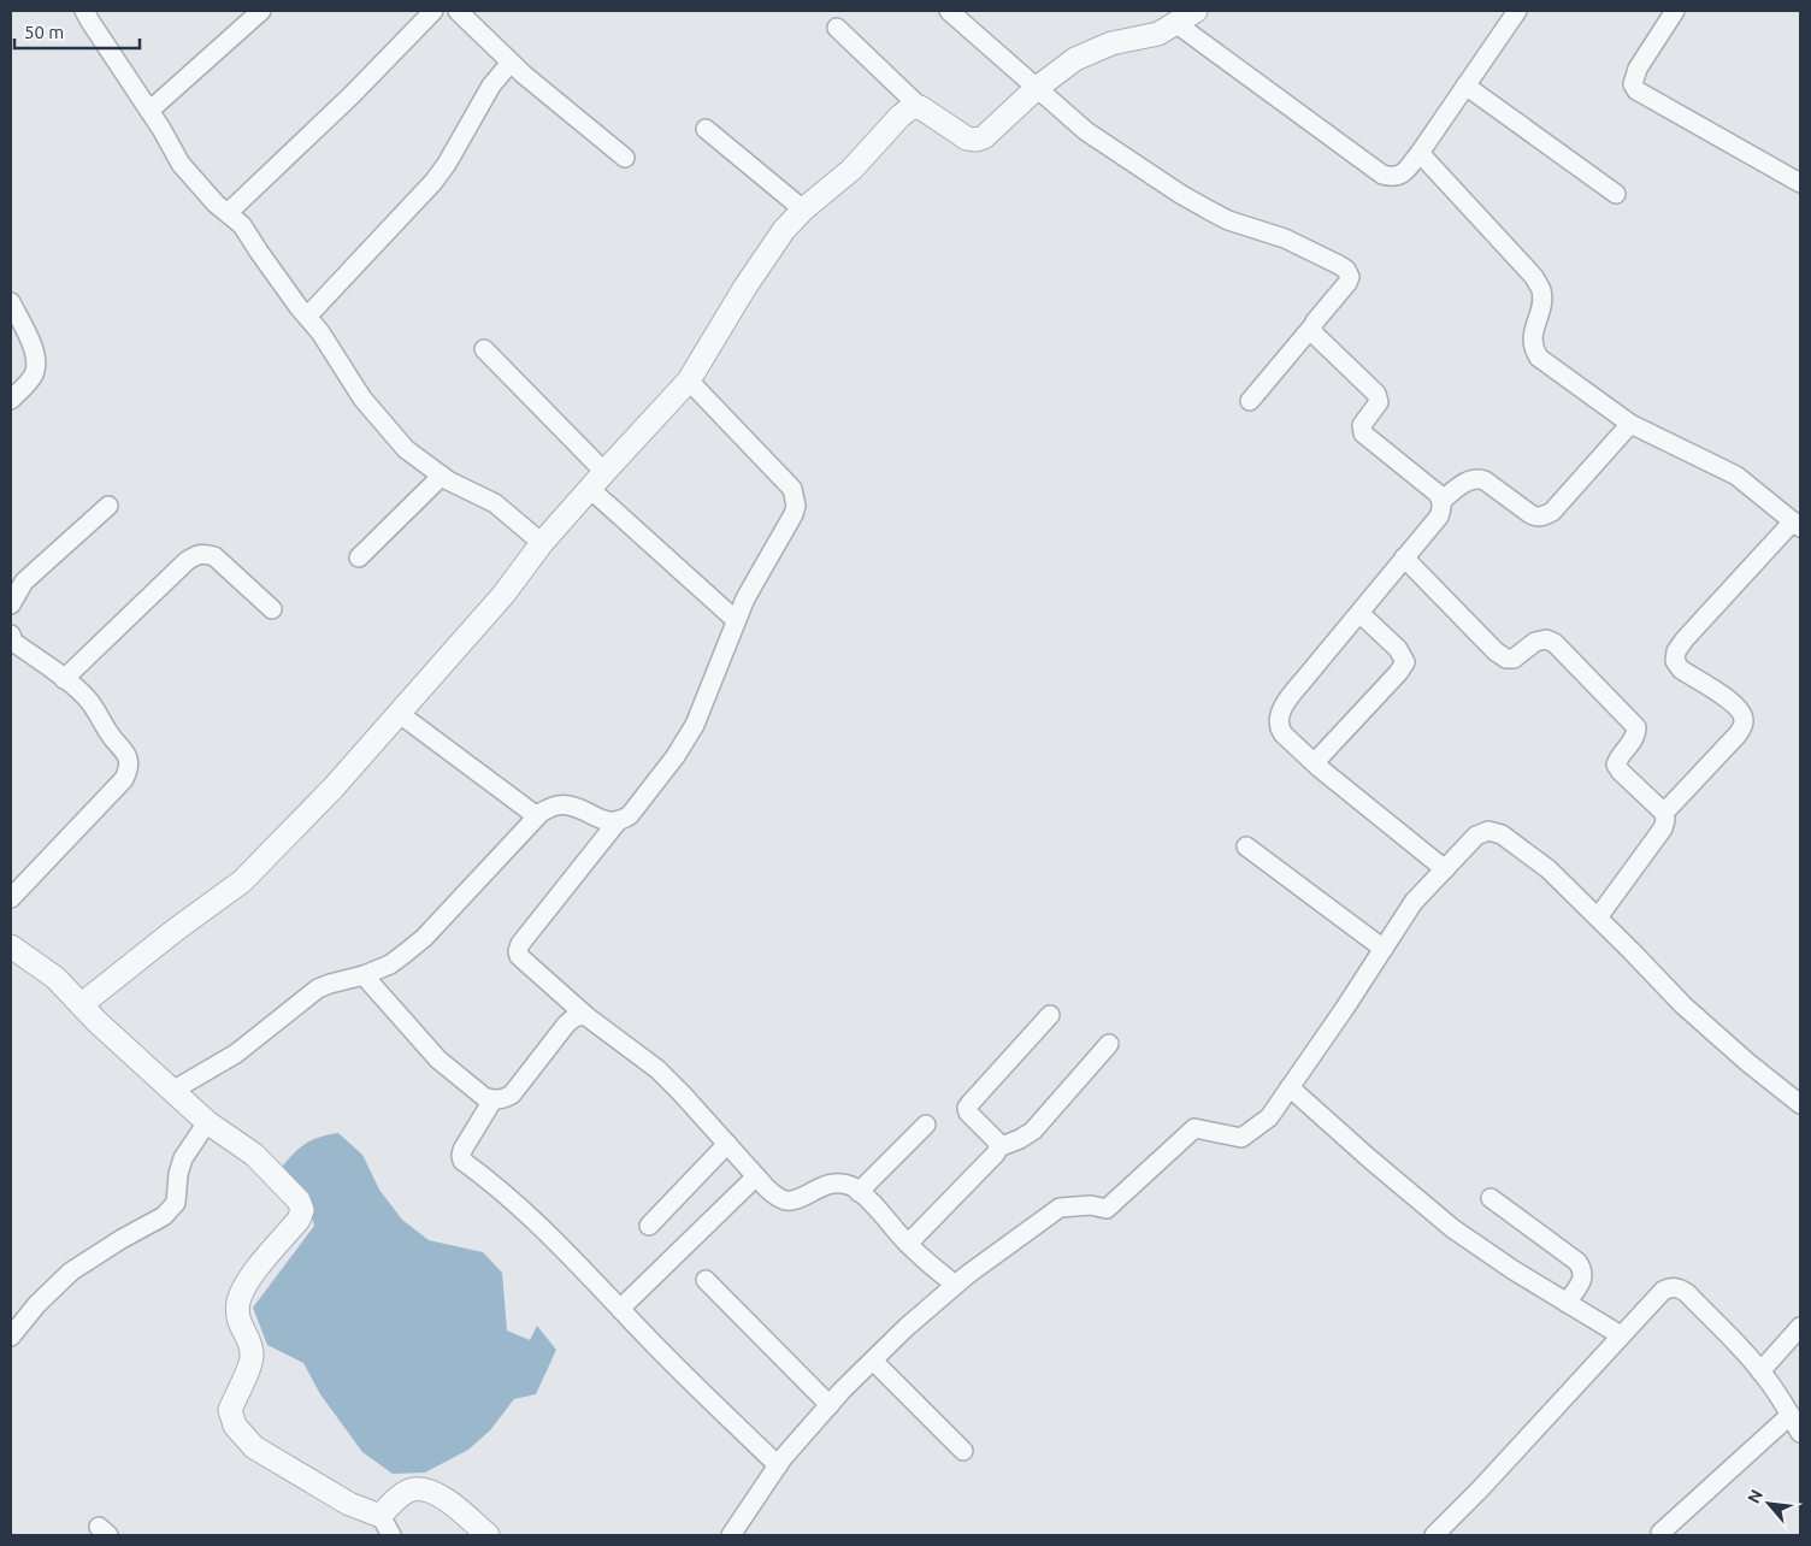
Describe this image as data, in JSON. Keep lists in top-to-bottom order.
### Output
{
  "scale_bar": "50 m",
  "north": "top left"
}
